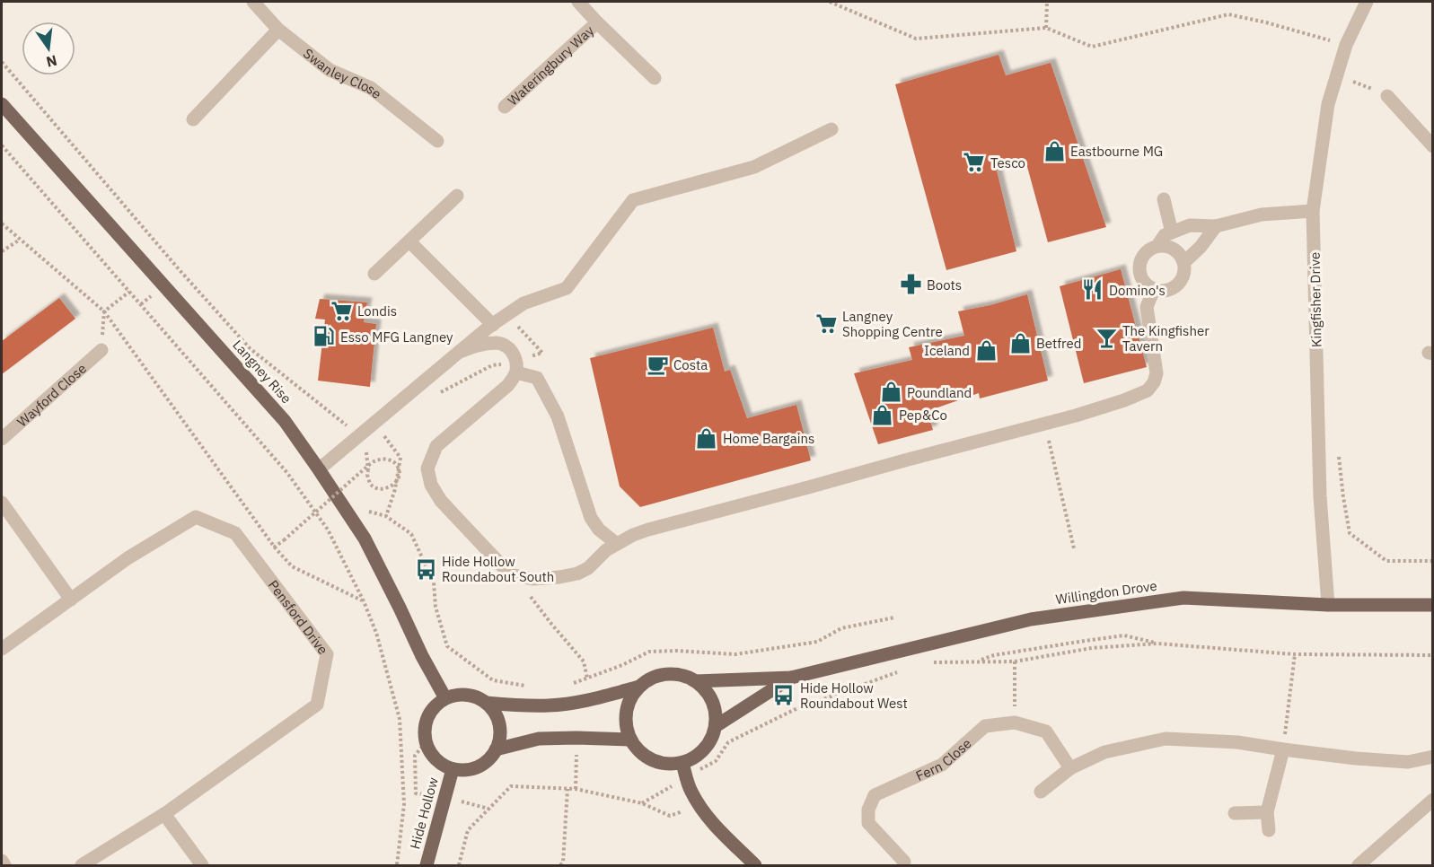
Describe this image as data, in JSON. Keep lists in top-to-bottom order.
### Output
{
  "streets": {
    "main road": ["Langney Rise", "Willingdon Drove", "Hide Hollow"],
    "street": [
      "Wateringbury Way",
      "Swanley Close",
      "Kingfisher Drive",
      "Wayford Close",
      "Pensford Drive",
      "Fern Close"
    ]
  },
  "crossings": [
    ["Kingfisher Drive", "Willingdon Drove"],
    ["Langney Rise", "Hide Hollow"]
  ],
  "places": {
    "shop": [
      "Eastbourne MG",
      "Betfred",
      "Iceland",
      "Poundland",
      "Pep&Co",
      "Home Bargains"
    ],
    "supermarket": ["Tesco", "Londis", "Langney Shopping Centre"],
    "pharmacy": ["Boots"],
    "restaurant": ["Domino's"],
    "fuel station": ["Esso MFG Langney"],
    "bar": ["The Kingfisher Tavern"],
    "cafe": ["Costa"],
    "bus stop": ["Hide Hollow Roundabout South", "Hide Hollow Roundabout West"]
  },
  "north": "bottom"
}
